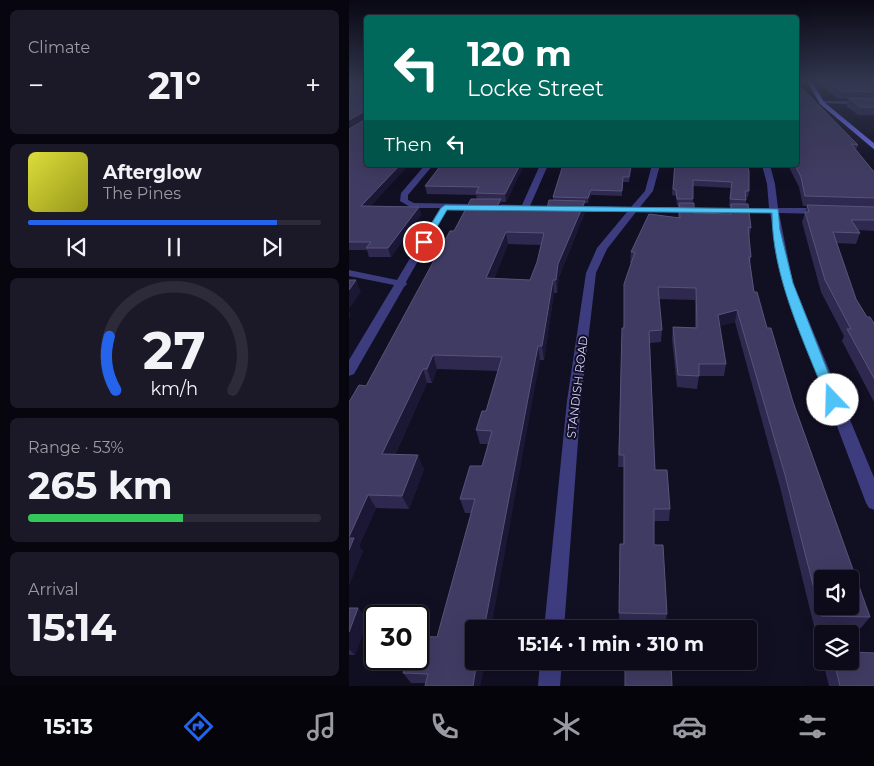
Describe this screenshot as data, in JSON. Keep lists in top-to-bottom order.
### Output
{
  "streets": {
    "street": ["STANDISH ROAD"]
  },
  "page": {
    "tile": [
      "Climate",
      ["Range · 53%", "265 km"],
      ["Arrival", "15:14"]
    ],
    "turn": ["120 m", "Locke Street"],
    "heat": ["−", "21°", "+"],
    "then": "Then",
    "song": ["Afterglow", "The Pines"],
    "limit": "30",
    "trip": "15:14 · 1 min · 310 m",
    "tabs": "15:13",
    "gauge": ["27", "km/h"]
  }
}
